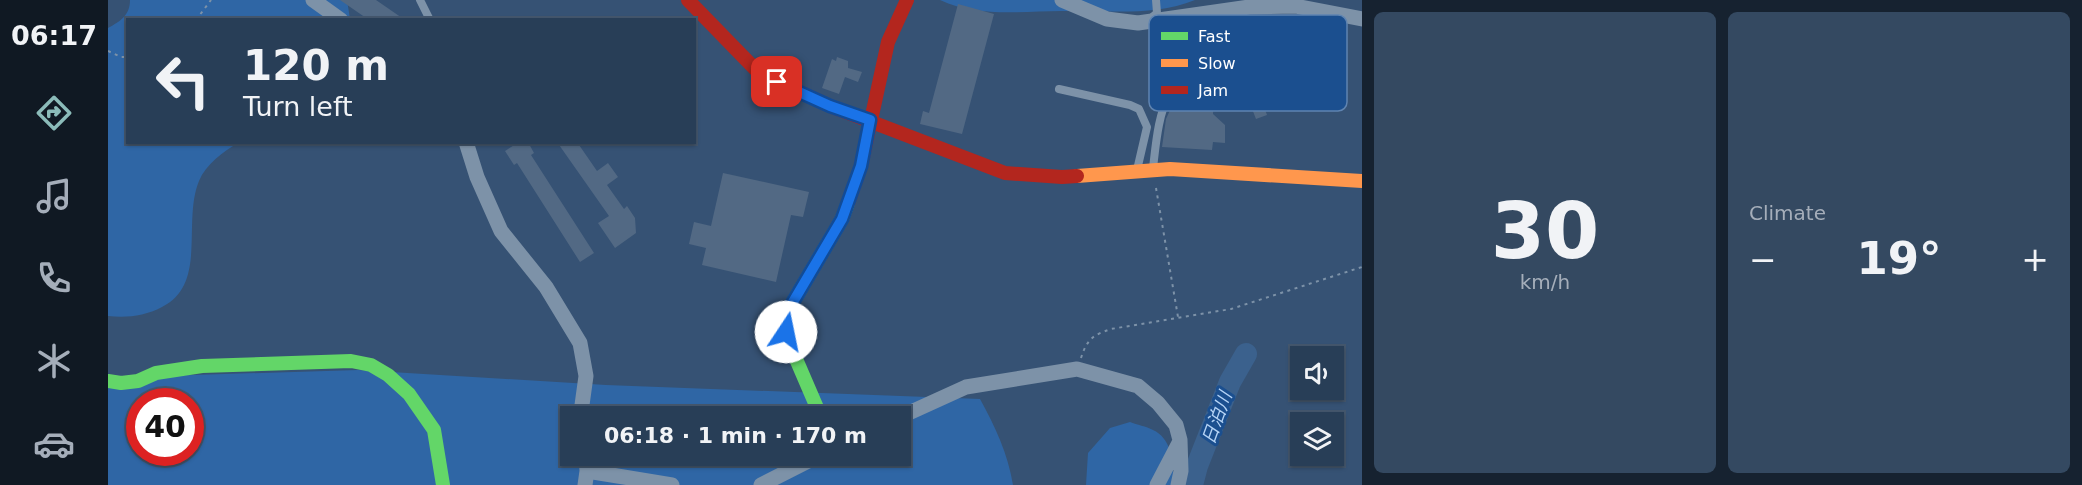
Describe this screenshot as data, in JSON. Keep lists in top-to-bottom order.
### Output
{
  "water": ["日泊川"],
  "legend": ["Fast", "Slow", "Jam"],
  "page": {
    "tabs": "06:17",
    "tile": [
      ["30", "km/h"],
      "Climate"
    ],
    "turn": ["120 m", "Turn left"],
    "heat": ["−", "19°", "+"],
    "limit": "40",
    "trip": "06:18 · 1 min · 170 m"
  }
}
